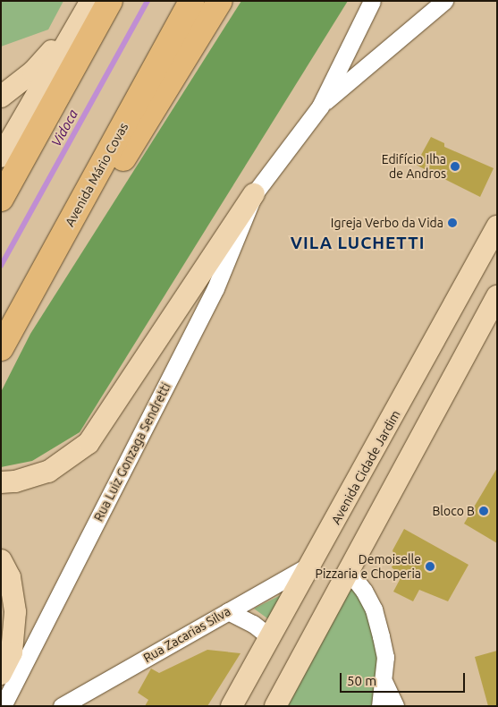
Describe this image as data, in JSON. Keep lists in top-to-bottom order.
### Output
{
  "streets": {
    "highway": ["Avenida Mário Covas"],
    "main road": ["Avenida Cidade Jardim"],
    "street": ["Rua Luiz Gonzaga Sendretti", "Rua Zacarias Silva"]
  },
  "crossings": [
    ["Avenida Cidade Jardim", "Rua Zacarias Silva"]
  ],
  "districts": ["VILA LUCHETTI"],
  "water": ["Vidoca"],
  "places": [
    "Edifício Ilha de Andros",
    "Igreja Verbo da Vida",
    "Bloco B",
    "Demoiselle Pizzaria e Choperia"
  ],
  "scale_bar": "50 m"
}
